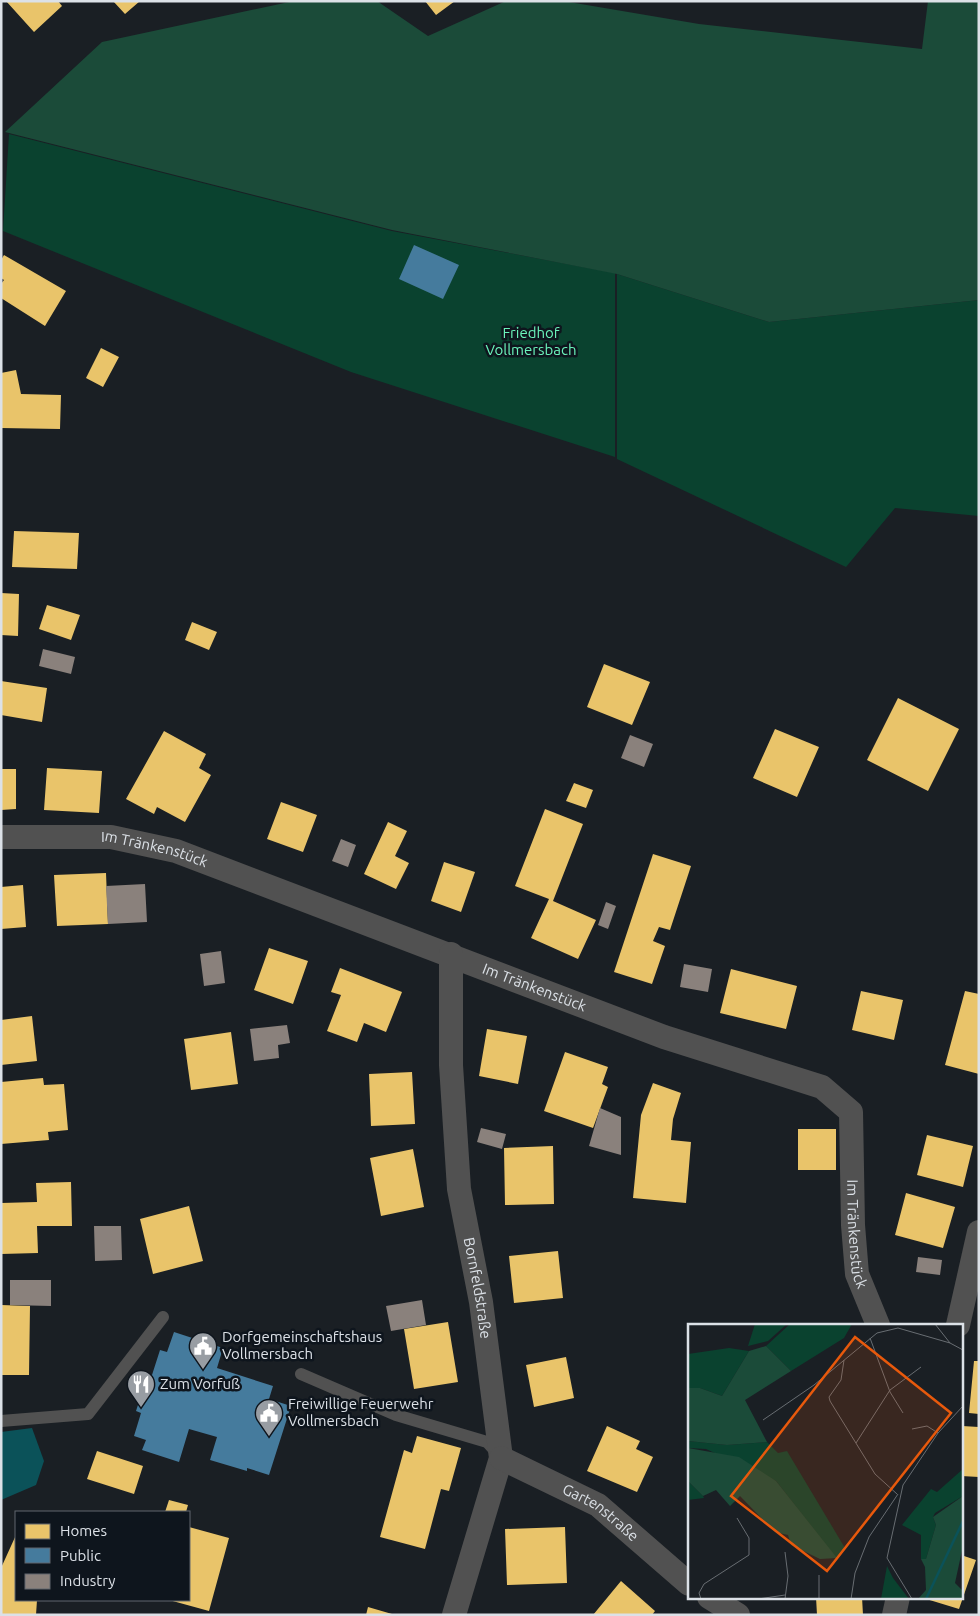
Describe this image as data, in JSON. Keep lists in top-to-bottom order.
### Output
{
  "streets": {
    "street": ["Im Tränkenstück", "Bornfeldstraße", "Gartenstraße"]
  },
  "crossings": [
    ["Im Tränkenstück", "Bornfeldstraße"],
    ["Bornfeldstraße", "Gartenstraße"]
  ],
  "parks": ["Friedhof Vollmersbach"],
  "places": {
    "public building": ["Dorfgemeinschaftshaus Vollmersbach", "Freiwillige Feuerwehr Vollmersbach"],
    "restaurant": ["Zum Vorfuß"]
  },
  "legend": ["Homes", "Public", "Industry"]
}
